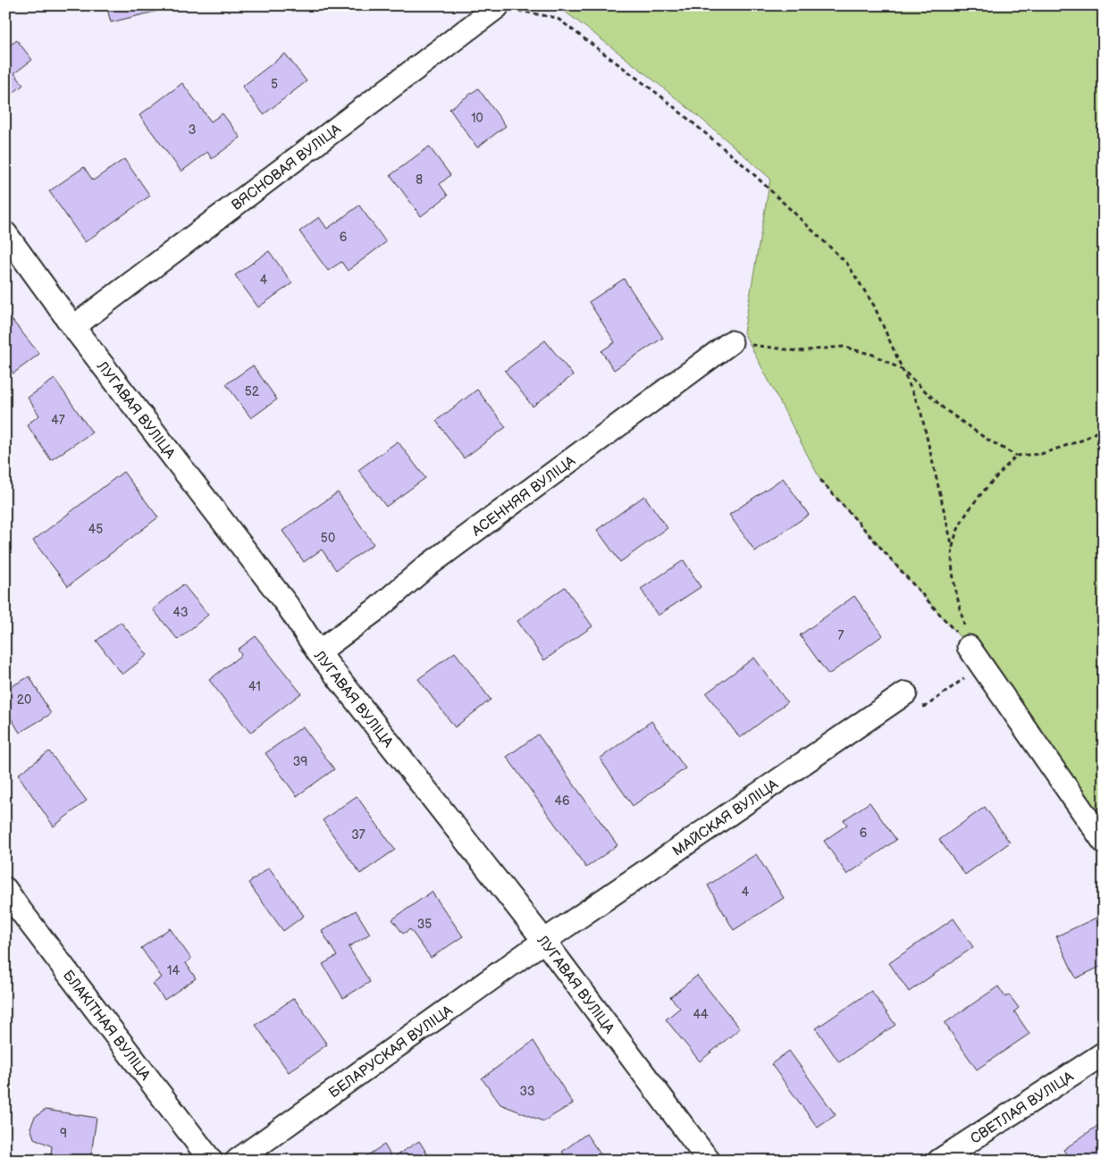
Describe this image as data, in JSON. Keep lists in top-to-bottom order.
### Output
{
  "streets": {
    "street": [
      "ВЯСНОВАЯ ВУЛІЦА",
      "ЛУГАВАЯ ВУЛІЦА",
      "АСЕННЯЯ ВУЛІЦА",
      "МАЙСКАЯ ВУЛІЦА",
      "БЛАКІТНАЯ ВУЛІЦА",
      "БЕЛАРУСКАЯ ВУЛІЦА",
      "СВЕТЛАЯ ВУЛІЦА"
    ]
  },
  "crossings": [
    ["ВЯСНОВАЯ ВУЛІЦА", "ЛУГАВАЯ ВУЛІЦА"],
    ["ЛУГАВАЯ ВУЛІЦА", "АСЕННЯЯ ВУЛІЦА"],
    ["ЛУГАВАЯ ВУЛІЦА", "МАЙСКАЯ ВУЛІЦА"],
    ["ЛУГАВАЯ ВУЛІЦА", "БЕЛАРУСКАЯ ВУЛІЦА"],
    ["МАЙСКАЯ ВУЛІЦА", "БЕЛАРУСКАЯ ВУЛІЦА"]
  ],
  "house_numbers": [
    "5",
    "10",
    "3",
    "8",
    "6",
    "4",
    "52",
    "47",
    "45",
    "50",
    "43",
    "7",
    "41",
    "20",
    "39",
    "46",
    "6",
    "37",
    "4",
    "35",
    "14",
    "44",
    "33",
    "9"
  ]
}
